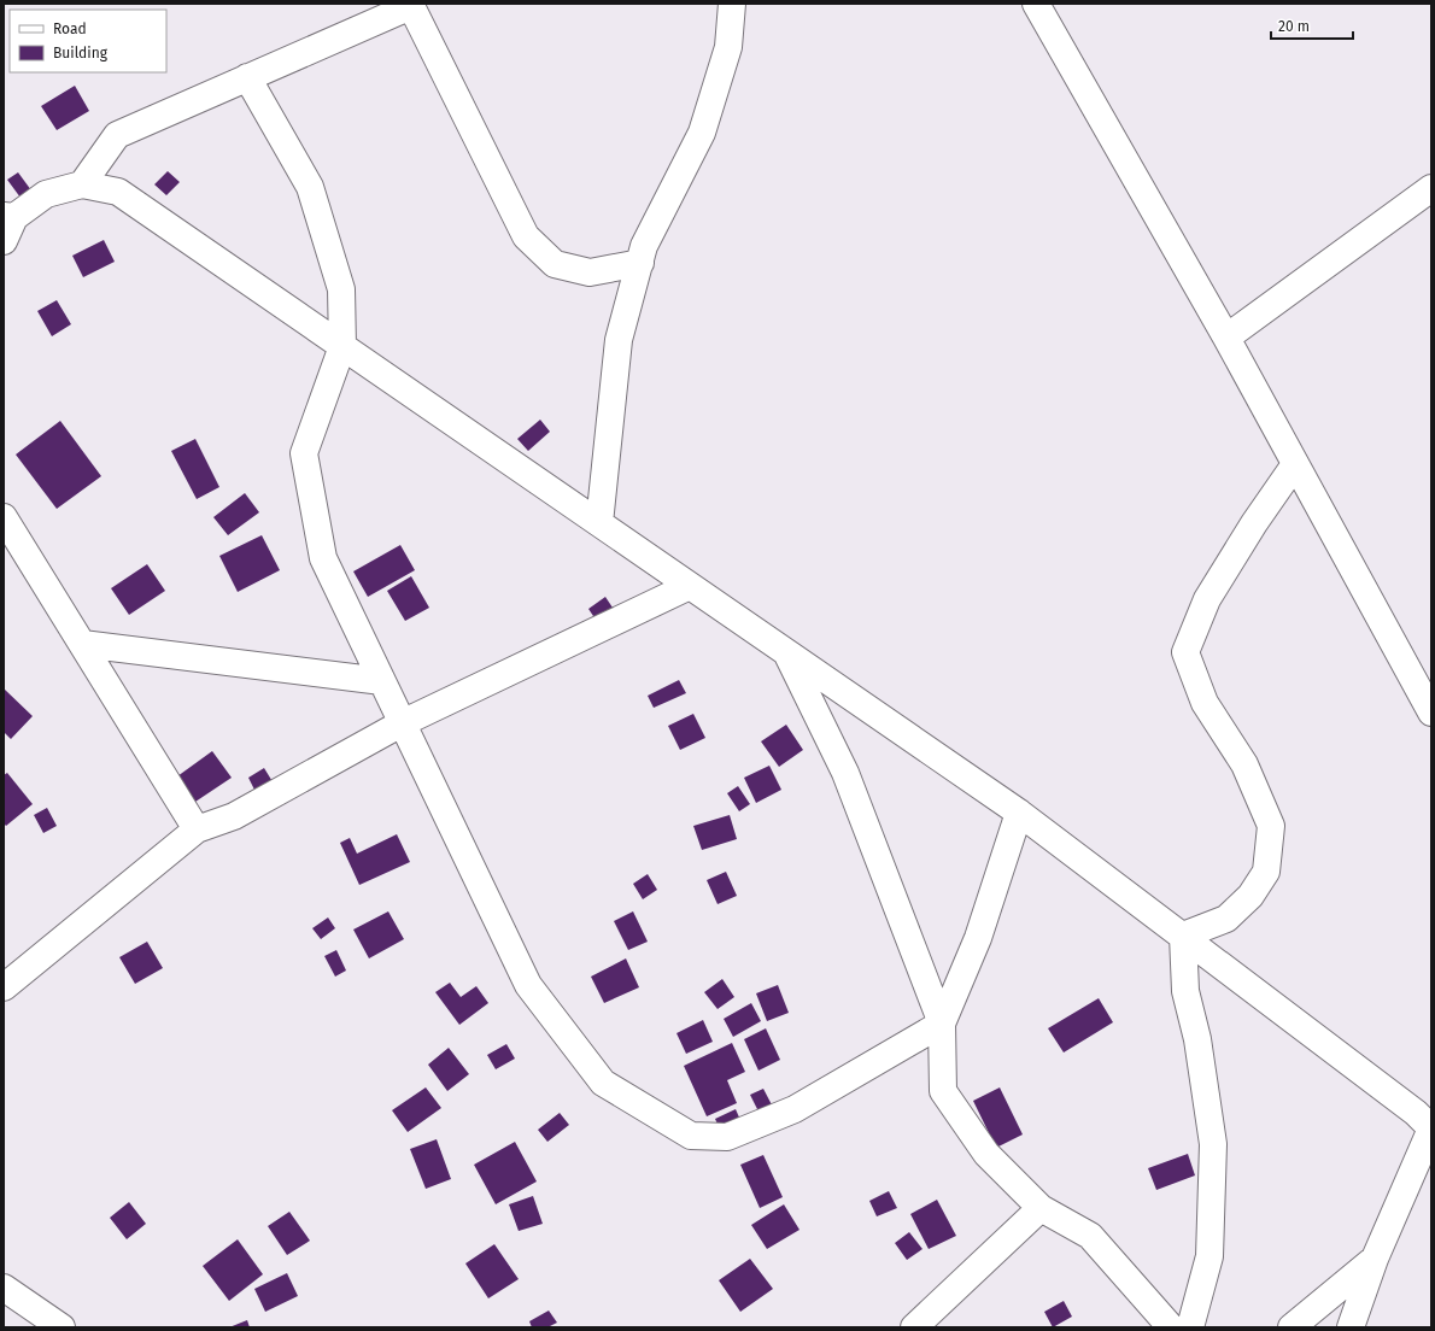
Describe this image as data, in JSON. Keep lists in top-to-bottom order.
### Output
{
  "legend": ["Road", "Building"],
  "scale_bar": "20 m"
}
